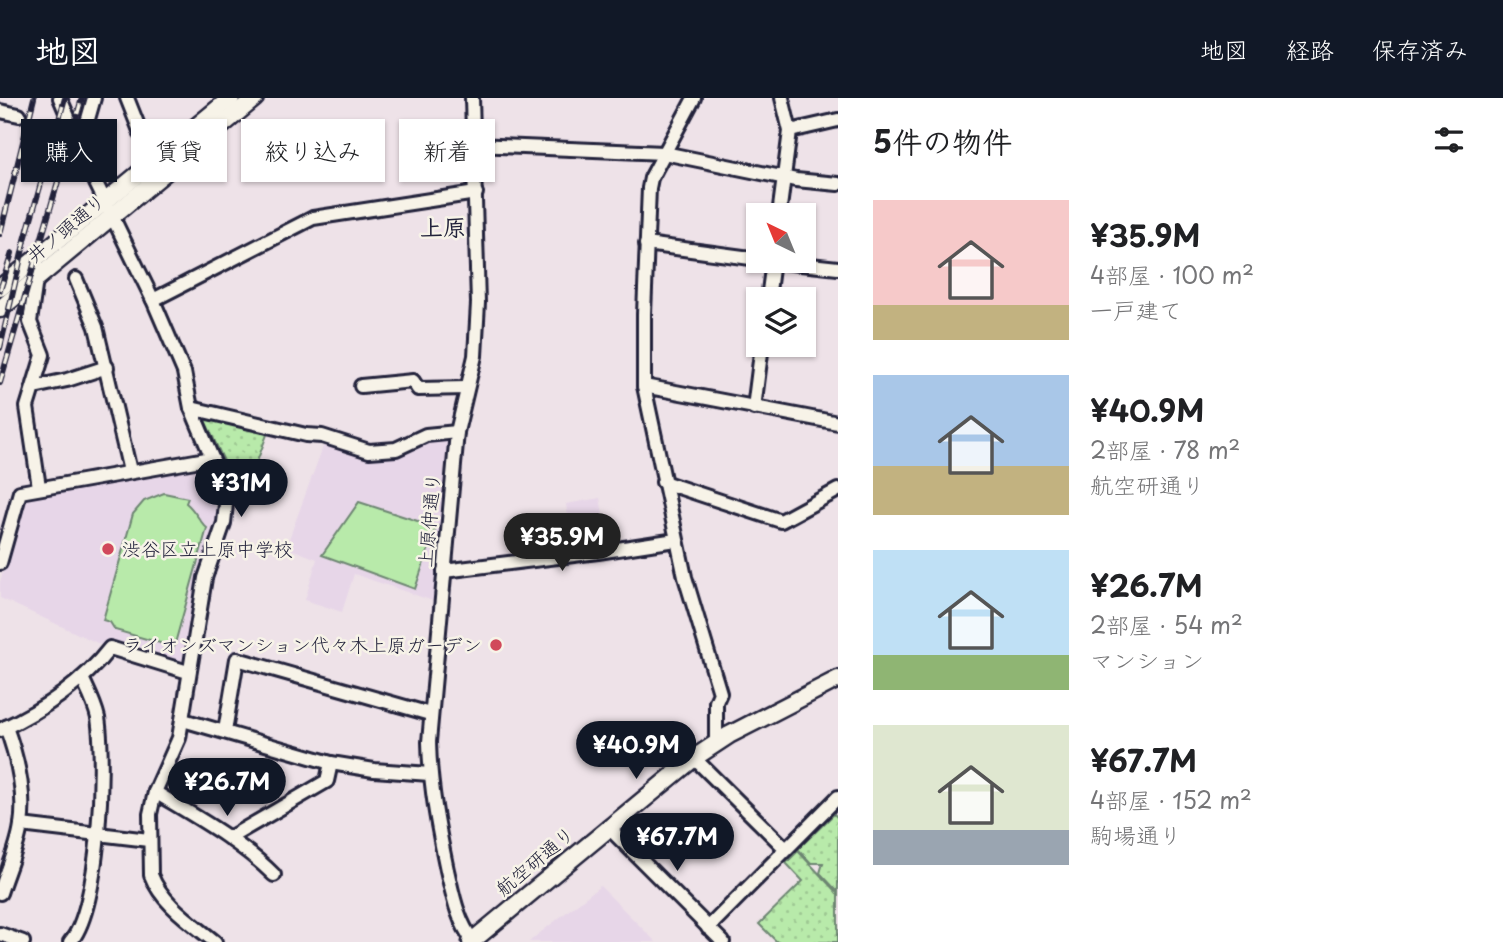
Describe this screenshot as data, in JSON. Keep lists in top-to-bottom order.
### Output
{
  "streets": {
    "main road": ["井ノ頭通り", "航空研通り"],
    "street": ["上原仲通り"]
  },
  "crossings": [
    ["上原仲通り", "航空研通り"]
  ],
  "districts": ["上原"],
  "places": ["渋谷区立上原中学校", "ライオンズマンション代々木上原ガーデン"],
  "north": "top left",
  "page": {
    "header": "地図",
    "nav": ["地図", "経路", "保存済み"],
    "heading": "5件の物件",
    "chip": [
      "購入",
      "賃貸",
      "絞り込み",
      "新着"
    ],
    "list": [
      {
        "name": "¥35.9M",
        "note": "4部屋 · 100 m² · 一戸建て"
      },
      {
        "name": "¥40.9M",
        "note": "2部屋 · 78 m² · 航空研通り"
      },
      {
        "name": "¥26.7M",
        "note": "2部屋 · 54 m² · マンション"
      },
      {
        "name": "¥67.7M",
        "note": "4部屋 · 152 m² · 駒場通り"
      }
    ],
    "price": [
      "¥31M",
      "¥35.9M",
      "¥40.9M",
      "¥26.7M",
      "¥67.7M"
    ]
  }
}
